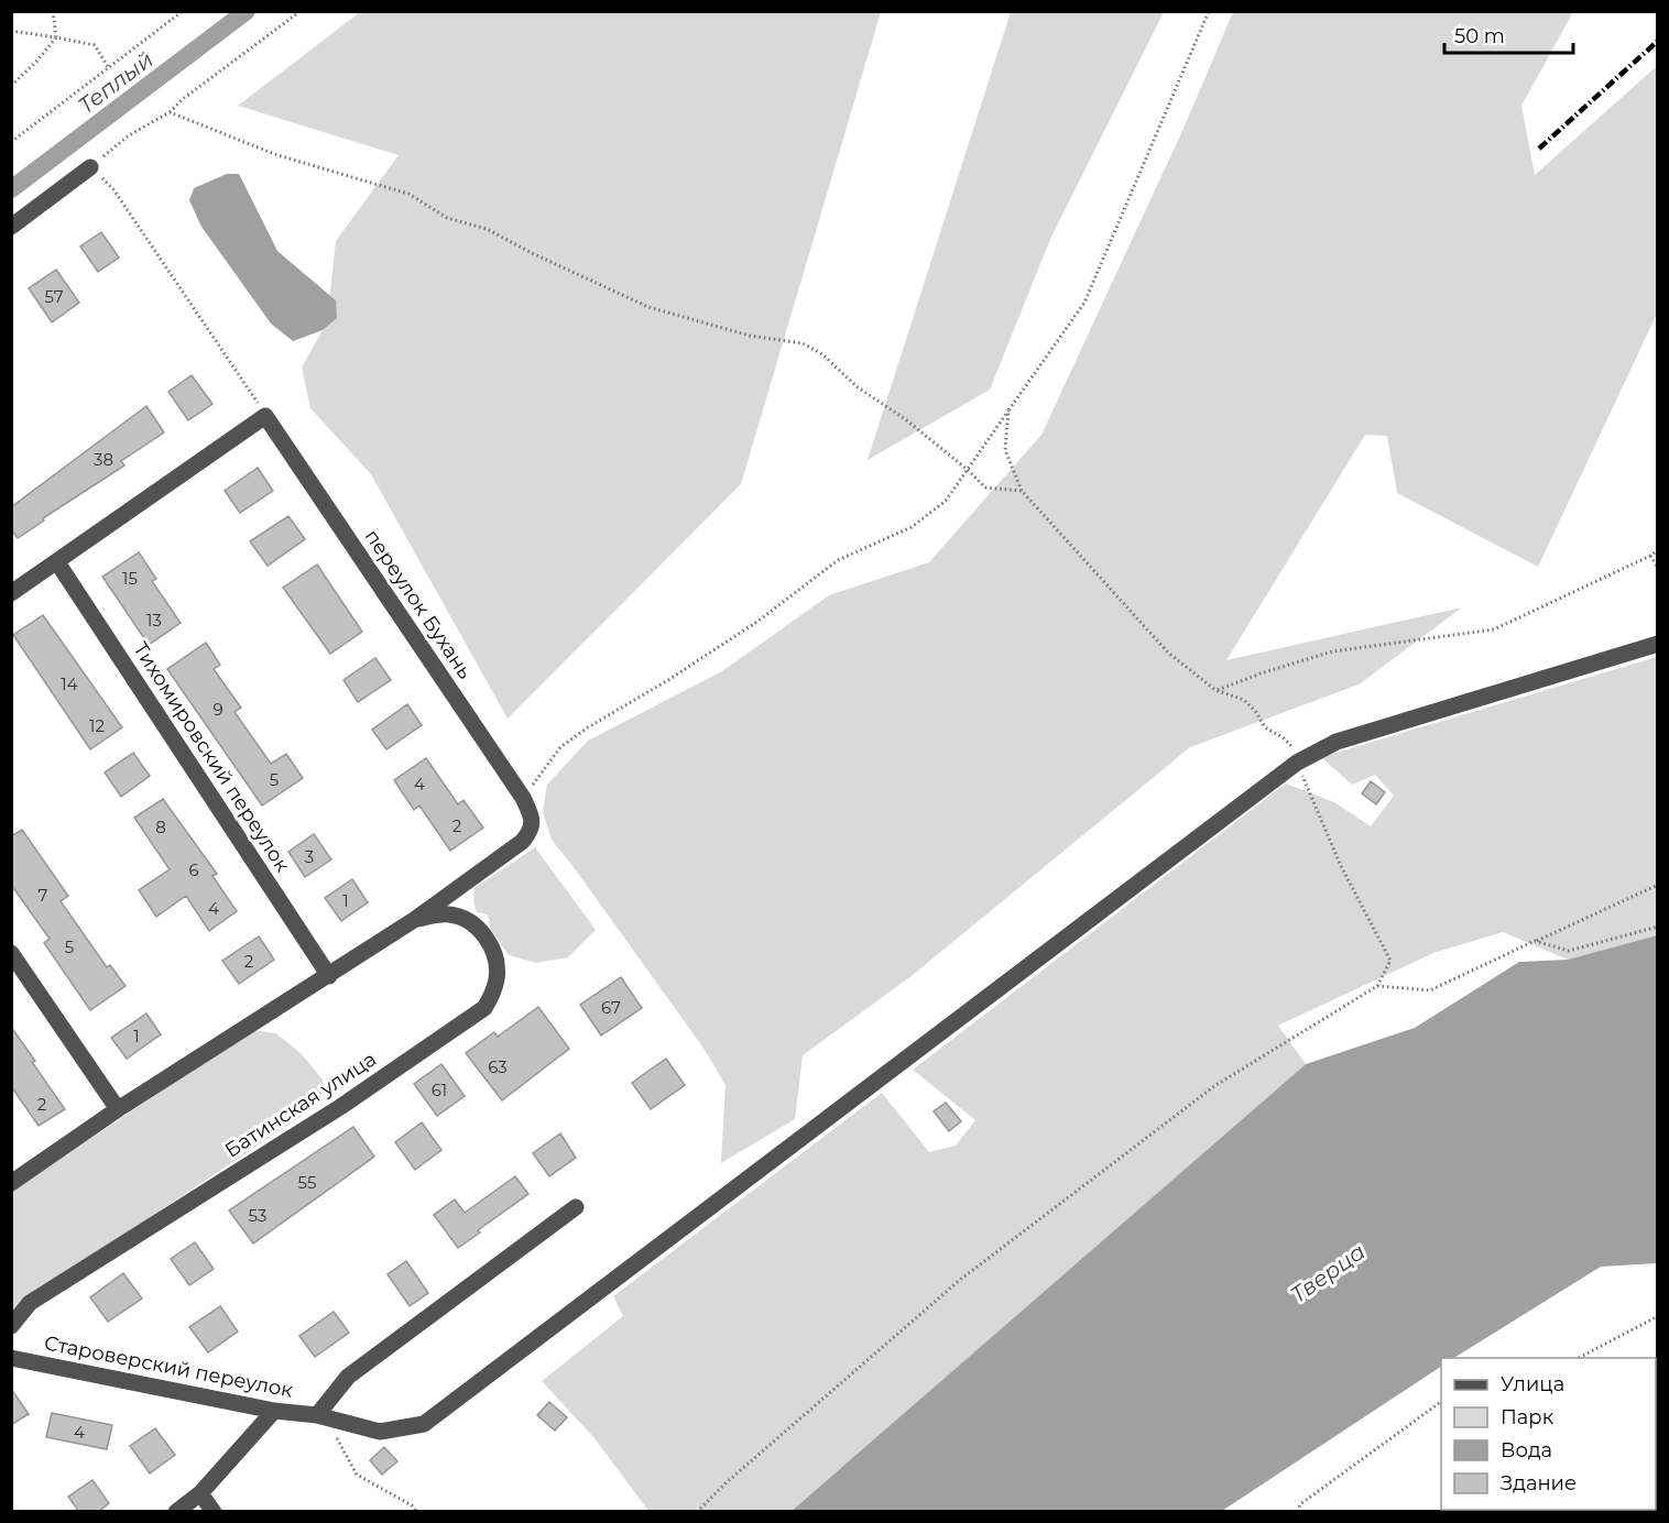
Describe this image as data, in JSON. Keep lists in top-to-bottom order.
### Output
{
  "streets": {
    "street": [
      "переулок Бухань",
      "Тихомировский переулок",
      "Батинская улица",
      "Староверский переулок"
    ]
  },
  "crossings": [
    ["переулок Бухань", "Батинская улица"],
    ["Тихомировский переулок", "Батинская улица"]
  ],
  "water": ["Теплый", "Тверца"],
  "house_numbers": [
    "57",
    "38",
    "15",
    "13",
    "14",
    "9",
    "12",
    "5",
    "4",
    "2",
    "8",
    "3",
    "6",
    "7",
    "1",
    "4",
    "5",
    "2",
    "67",
    "1",
    "63",
    "61",
    "2",
    "55",
    "53",
    "4"
  ],
  "legend": [
    "Улица",
    "Парк",
    "Вода",
    "Здание"
  ],
  "scale_bar": "50 m"
}
